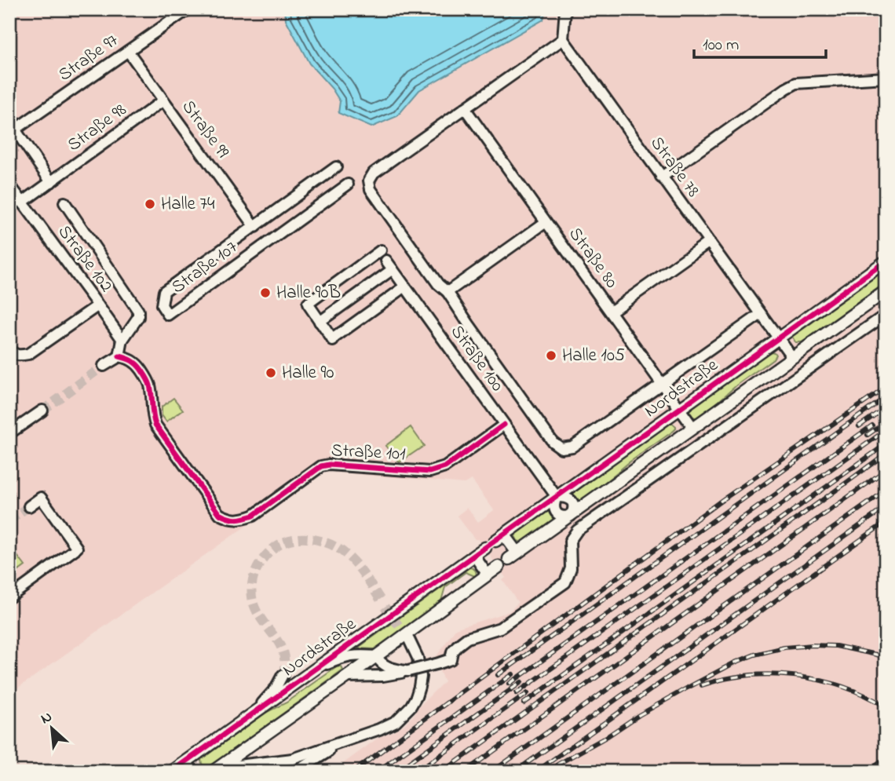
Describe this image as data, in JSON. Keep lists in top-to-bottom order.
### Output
{
  "streets": {
    "street": [
      "Straße 97",
      "Straße 98",
      "Straße 99",
      "Straße 78",
      "Straße 80",
      "Straße 102",
      "Straße 107",
      "Straße 100",
      "Nordstraße",
      "Straße 101"
    ]
  },
  "crossings": [
    ["Straße 97", "Straße 99"],
    ["Straße 98", "Straße 99"],
    ["Straße 98", "Straße 102"],
    ["Straße 99", "Straße 107"],
    ["Straße 78", "Nordstraße"],
    ["Straße 80", "Nordstraße"],
    ["Straße 100", "Nordstraße"],
    ["Straße 100", "Straße 101"]
  ],
  "places": [
    "Halle 74",
    "Halle 90B",
    "Halle 105",
    "Halle 90"
  ],
  "scale_bar": "100 m",
  "north": "top left"
}
